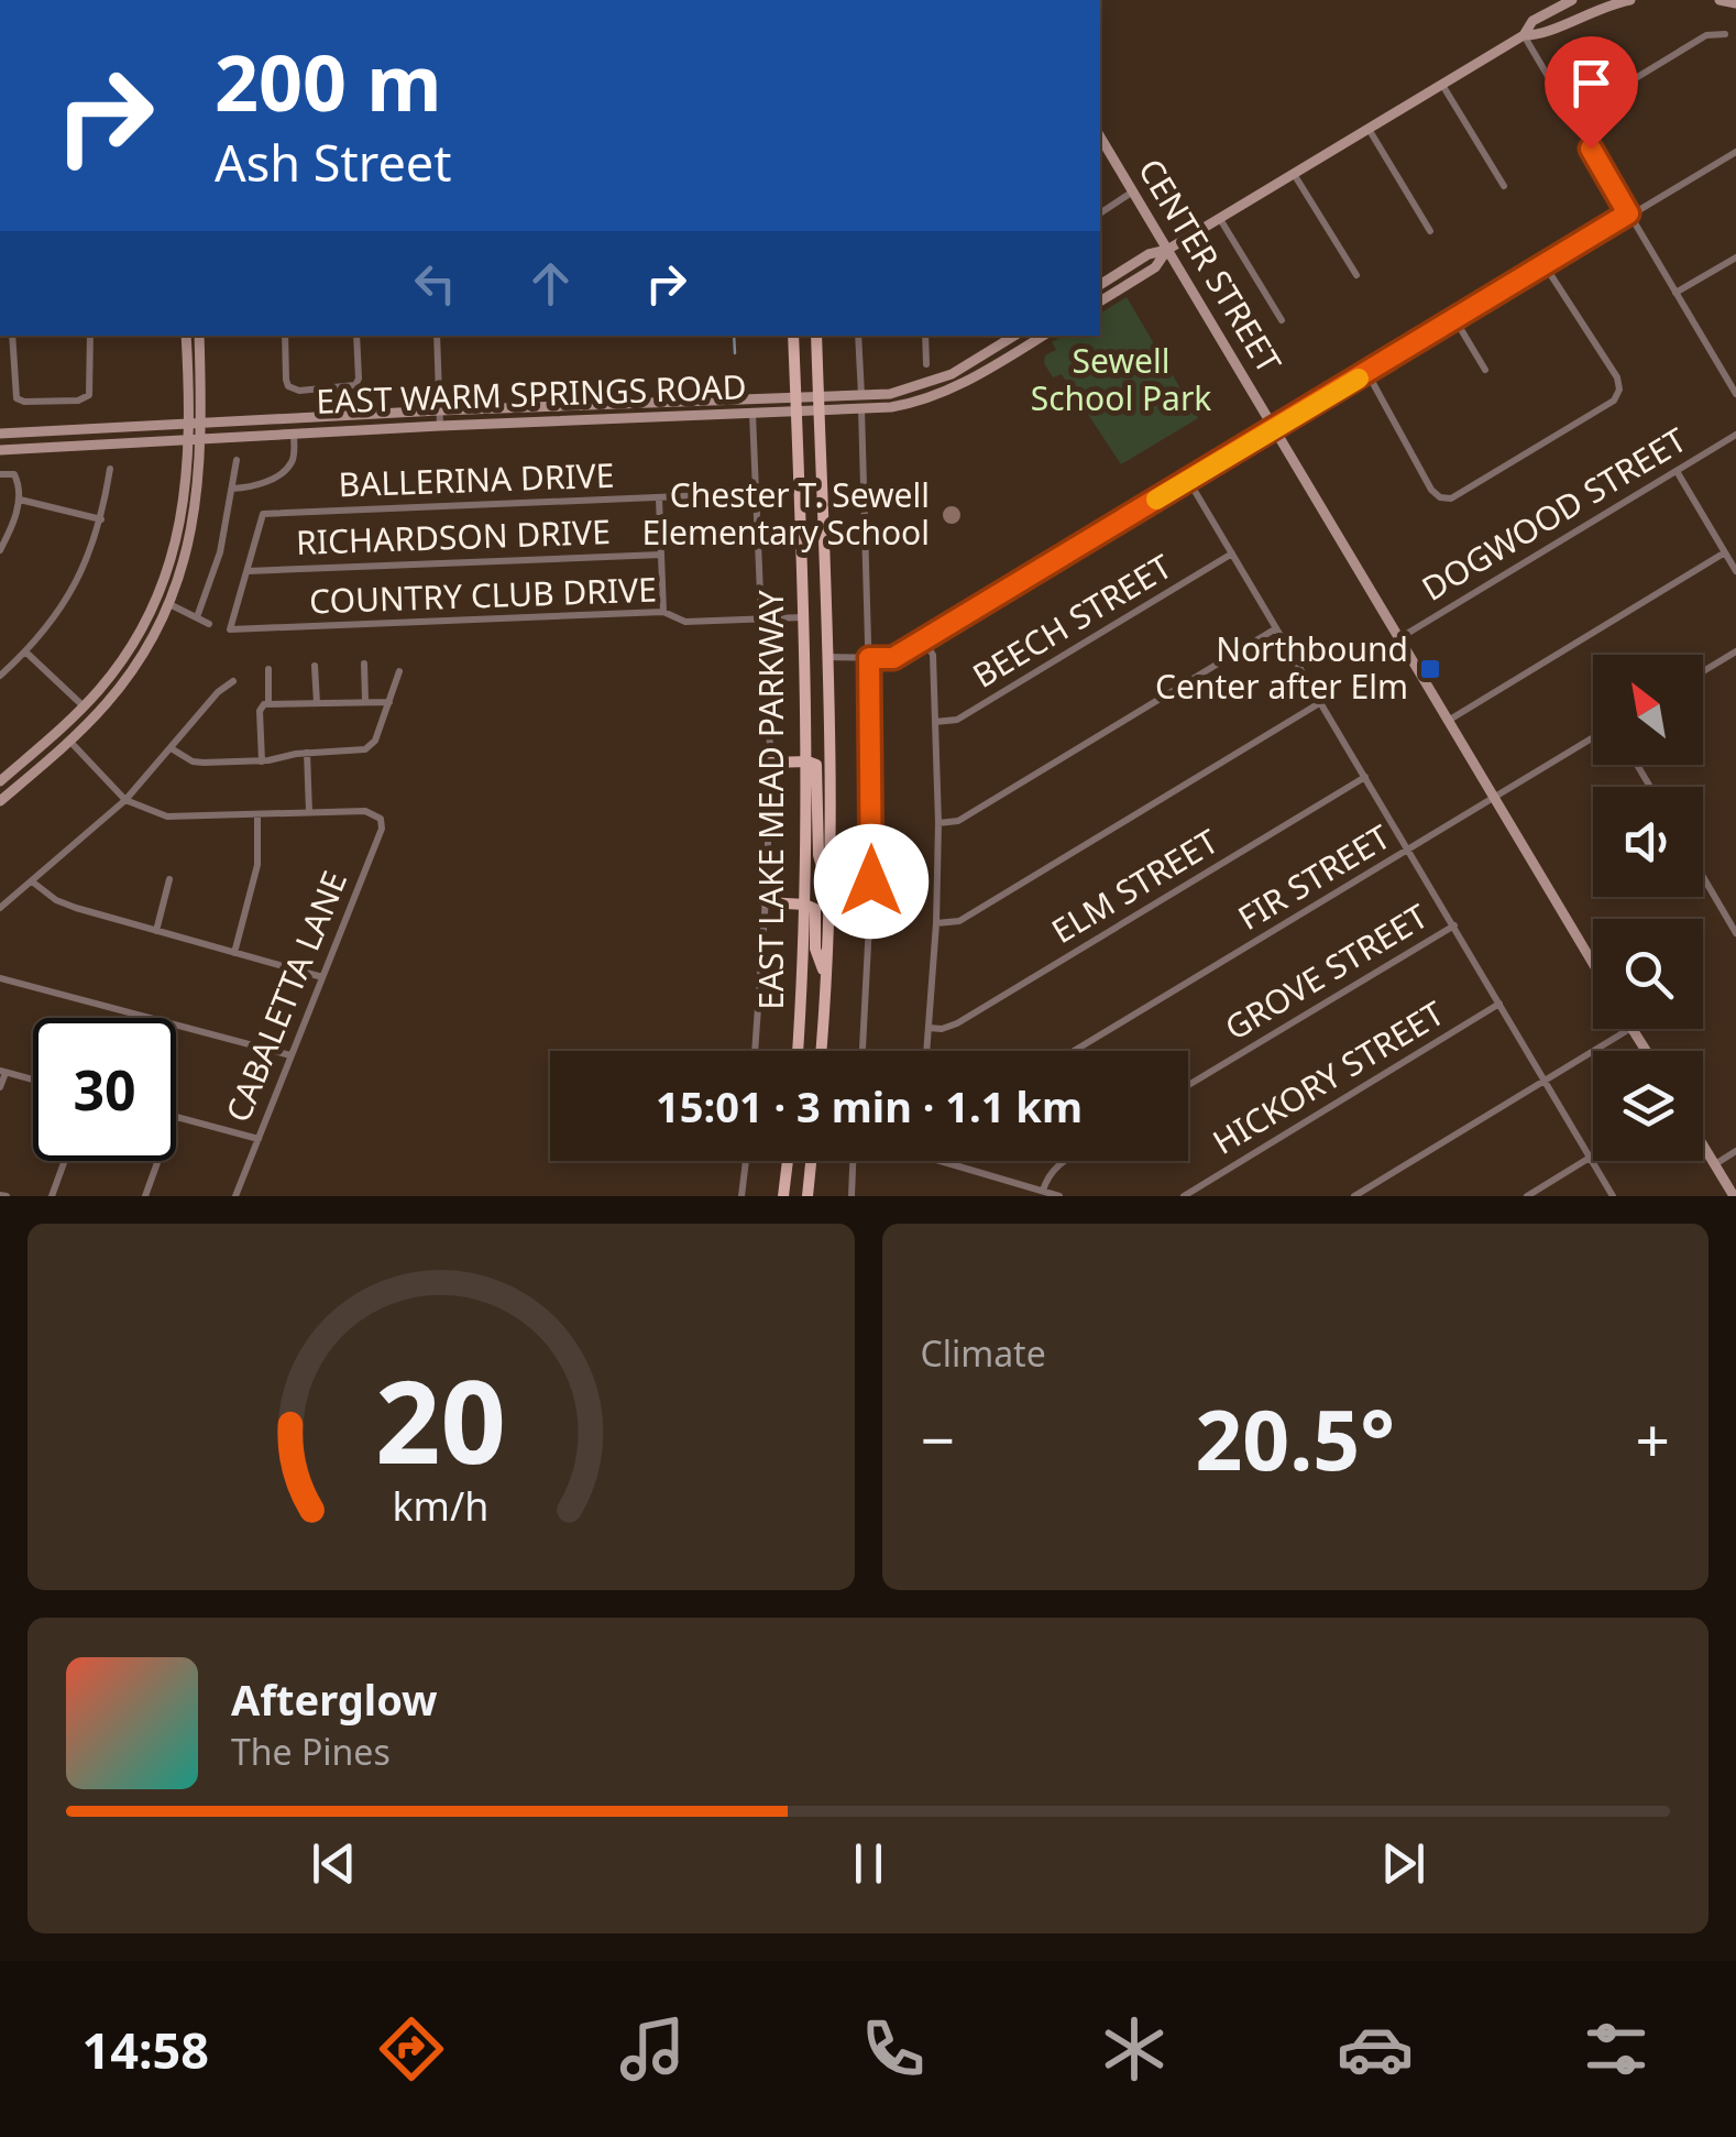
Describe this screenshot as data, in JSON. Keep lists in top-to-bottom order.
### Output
{
  "streets": {
    "main road": ["CENTER STREET", "EAST WARM SPRINGS ROAD", "EAST LAKE MEAD PARKWAY"],
    "street": [
      "BALLERINA DRIVE",
      "DOGWOOD STREET",
      "RICHARDSON DRIVE",
      "COUNTRY CLUB DRIVE",
      "BEECH STREET",
      "FIR STREET",
      "ELM STREET",
      "GROVE STREET",
      "CABALETTA LANE",
      "HICKORY STREET"
    ]
  },
  "crossings": [
    ["CENTER STREET", "DOGWOOD STREET"],
    ["CENTER STREET", "FIR STREET"],
    ["EAST WARM SPRINGS ROAD", "EAST LAKE MEAD PARKWAY"],
    ["BALLERINA DRIVE", "RICHARDSON DRIVE"],
    ["BALLERINA DRIVE", "COUNTRY CLUB DRIVE"],
    ["RICHARDSON DRIVE", "COUNTRY CLUB DRIVE"],
    ["COUNTRY CLUB DRIVE", "EAST LAKE MEAD PARKWAY"]
  ],
  "parks": ["Sewell School Park"],
  "places": {
    "other": ["Chester T. Sewell Elementary School"],
    "transit": ["Northbound Center after Elm"]
  },
  "north": "top left",
  "page": {
    "turn": ["200 m", "Ash Street"],
    "limit": "30",
    "trip": "15:01 · 3 min · 1.1 km",
    "tile": "Climate",
    "heat": ["−", "20.5°", "+"],
    "song": ["Afterglow", "The Pines"],
    "tabs": "14:58",
    "gauge": ["20", "km/h"]
  }
}
